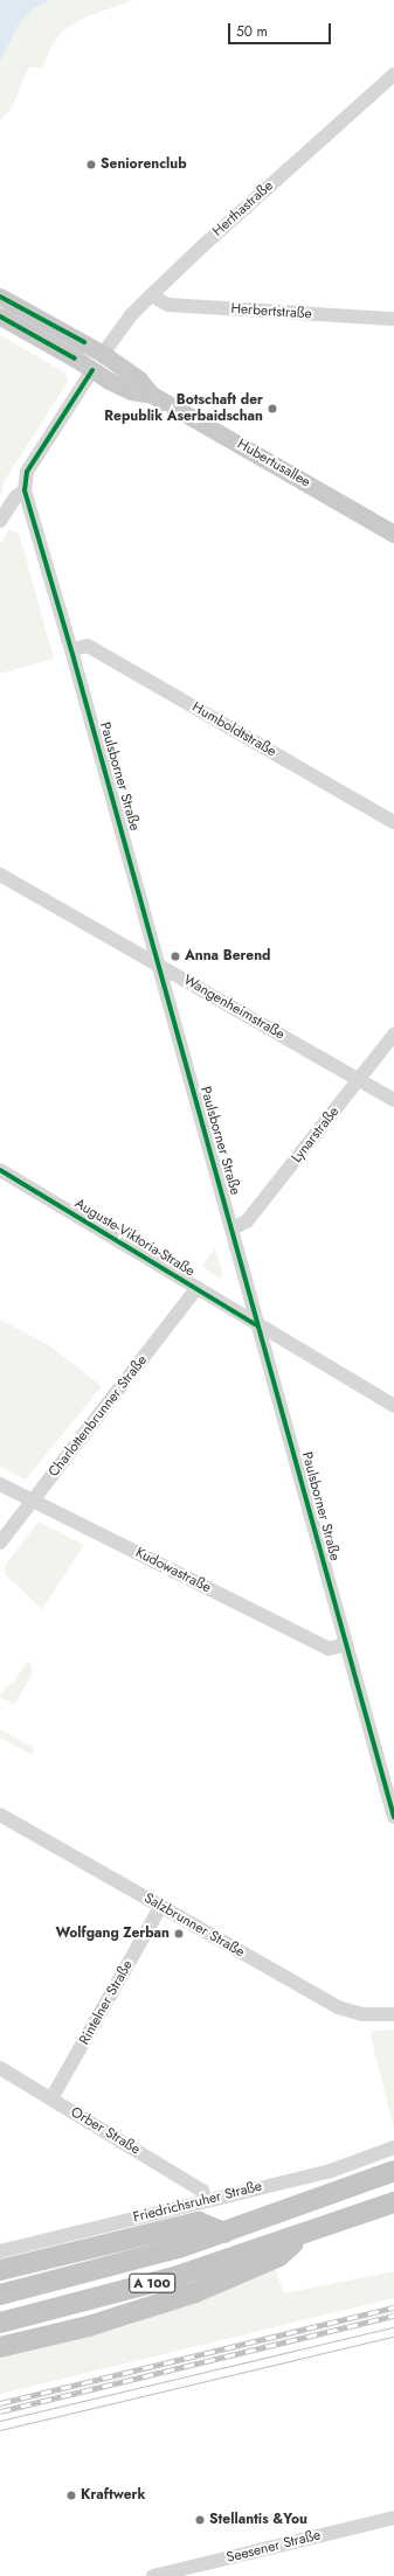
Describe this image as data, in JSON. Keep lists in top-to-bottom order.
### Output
{
  "streets": {
    "highway": ["A 100"],
    "main road": ["Hubertusallee"],
    "street": [
      "Herthastraße",
      "Herbertstraße",
      "Humboldtstraße",
      "Paulsborner Straße",
      "Wangenheimstraße",
      "Lynarstraße",
      "Auguste-Viktoria-Straße",
      "Charlottenbrunner Straße",
      "Kudowastraße",
      "Salzbrunner Straße",
      "Rintelner Straße",
      "Orber Straße",
      "Friedrichsruher Straße",
      "Seesener Straße"
    ]
  },
  "crossings": [
    ["Herthastraße", "Herbertstraße"],
    ["Herthastraße", "Hubertusallee"],
    ["Hubertusallee", "Paulsborner Straße"],
    ["Humboldtstraße", "Paulsborner Straße"],
    ["Paulsborner Straße", "Wangenheimstraße"],
    ["Paulsborner Straße", "Lynarstraße"],
    ["Paulsborner Straße", "Auguste-Viktoria-Straße"],
    ["Paulsborner Straße", "Kudowastraße"],
    ["Wangenheimstraße", "Lynarstraße"],
    ["Auguste-Viktoria-Straße", "Charlottenbrunner Straße"],
    ["Charlottenbrunner Straße", "Kudowastraße"],
    ["Salzbrunner Straße", "Rintelner Straße"],
    ["Rintelner Straße", "Orber Straße"],
    ["Orber Straße", "Friedrichsruher Straße"]
  ],
  "places": [
    "Seniorenclub",
    "Botschaft der Republik Aserbaidschan",
    "Anna Berend",
    "Wolfgang Zerban",
    "Kraftwerk",
    "Stellantis &You"
  ],
  "scale_bar": "50 m"
}
